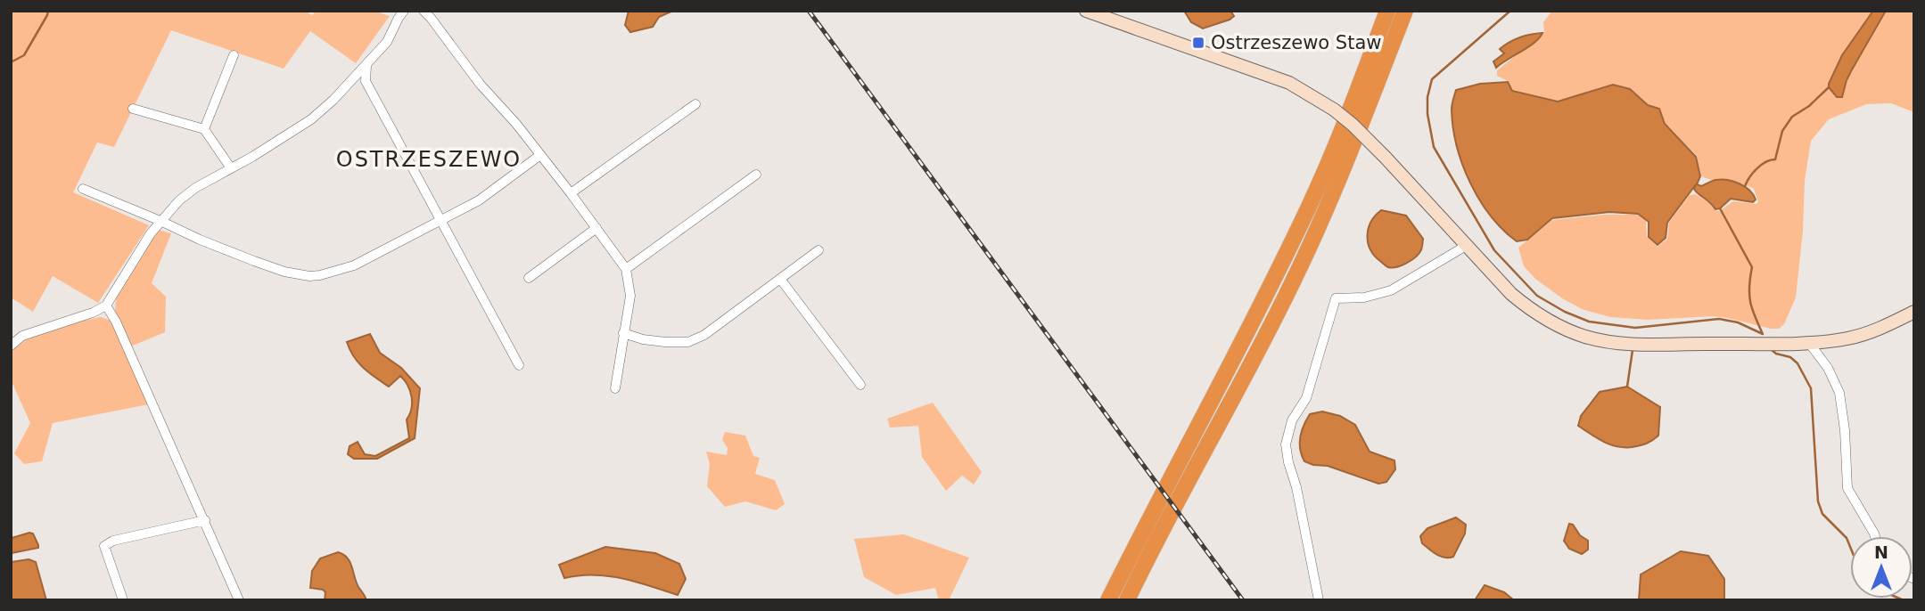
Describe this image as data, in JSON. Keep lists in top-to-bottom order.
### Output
{
  "districts": ["OSTRZESZEWO"],
  "places": {
    "transit": ["Ostrzeszewo Staw"]
  },
  "north": "top"
}
